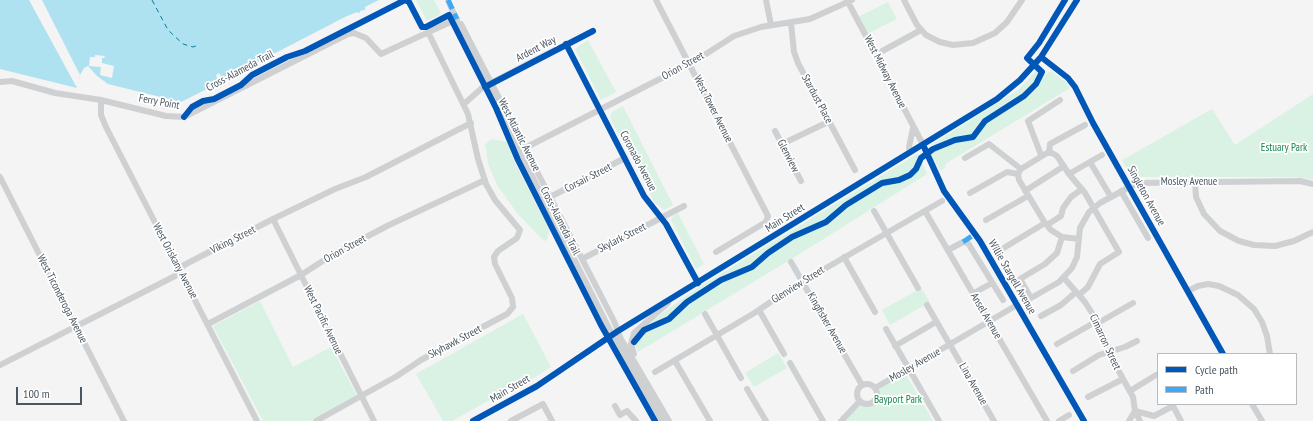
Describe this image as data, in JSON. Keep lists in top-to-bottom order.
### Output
{
  "streets": {
    "street": [
      "Ardent Way",
      "Orion Street",
      "West Midway Avenue",
      "Stardust Place",
      "Ferry Point",
      "West Tower Avenue",
      "West Atlantic Avenue",
      "Glenview",
      "Coronado Avenue",
      "Corsair Street",
      "Mosley Avenue",
      "Singleton Avenue",
      "Main Street",
      "Skylark Street",
      "Viking Street",
      "West Oriskany Avenue",
      "Willie Stargell Avenue",
      "Glenview Street",
      "West Ticonderoga Avenue",
      "Ansel Avenue",
      "West Pacific Avenue",
      "Kingfisher Avenue",
      "Skyhawk Street",
      "Cimarron Street",
      "Lina Avenue"
    ],
    "cycle path": ["Cross-Alameda Trail"]
  },
  "crossings": [
    ["Ardent Way", "West Atlantic Avenue"],
    ["Ardent Way", "Coronado Avenue"],
    ["Orion Street", "West Midway Avenue"],
    ["Orion Street", "Stardust Place"],
    ["Orion Street", "West Tower Avenue"],
    ["Orion Street", "West Atlantic Avenue"],
    ["Orion Street", "Coronado Avenue"],
    ["Orion Street", "West Oriskany Avenue"],
    ["Orion Street", "West Pacific Avenue"],
    ["Orion Street", "Skyhawk Street"],
    ["West Midway Avenue", "Main Street"],
    ["West Midway Avenue", "Willie Stargell Avenue"],
    ["Ferry Point", "West Atlantic Avenue"],
    ["Ferry Point", "West Oriskany Avenue"],
    ["West Atlantic Avenue", "Corsair Street"],
    ["West Atlantic Avenue", "Main Street"],
    ["West Atlantic Avenue", "Skylark Street"],
    ["Coronado Avenue", "Corsair Street"],
    ["Coronado Avenue", "Main Street"],
    ["Coronado Avenue", "Skylark Street"],
    ["Mosley Avenue", "Singleton Avenue"],
    ["Mosley Avenue", "Willie Stargell Avenue"],
    ["Mosley Avenue", "Ansel Avenue"],
    ["Mosley Avenue", "Kingfisher Avenue"],
    ["Mosley Avenue", "Cimarron Street"],
    ["Mosley Avenue", "Lina Avenue"],
    ["Singleton Avenue", "Main Street"],
    ["Main Street", "Willie Stargell Avenue"],
    ["Viking Street", "West Oriskany Avenue"],
    ["Viking Street", "West Ticonderoga Avenue"],
    ["Viking Street", "West Pacific Avenue"],
    ["Glenview Street", "Ansel Avenue"],
    ["Glenview Street", "Kingfisher Avenue"],
    ["West Pacific Avenue", "Skyhawk Street"]
  ],
  "parks": ["Estuary Park", "Bayport Park"],
  "legend": ["Cycle path", "Path"],
  "scale_bar": "100 m"
}
